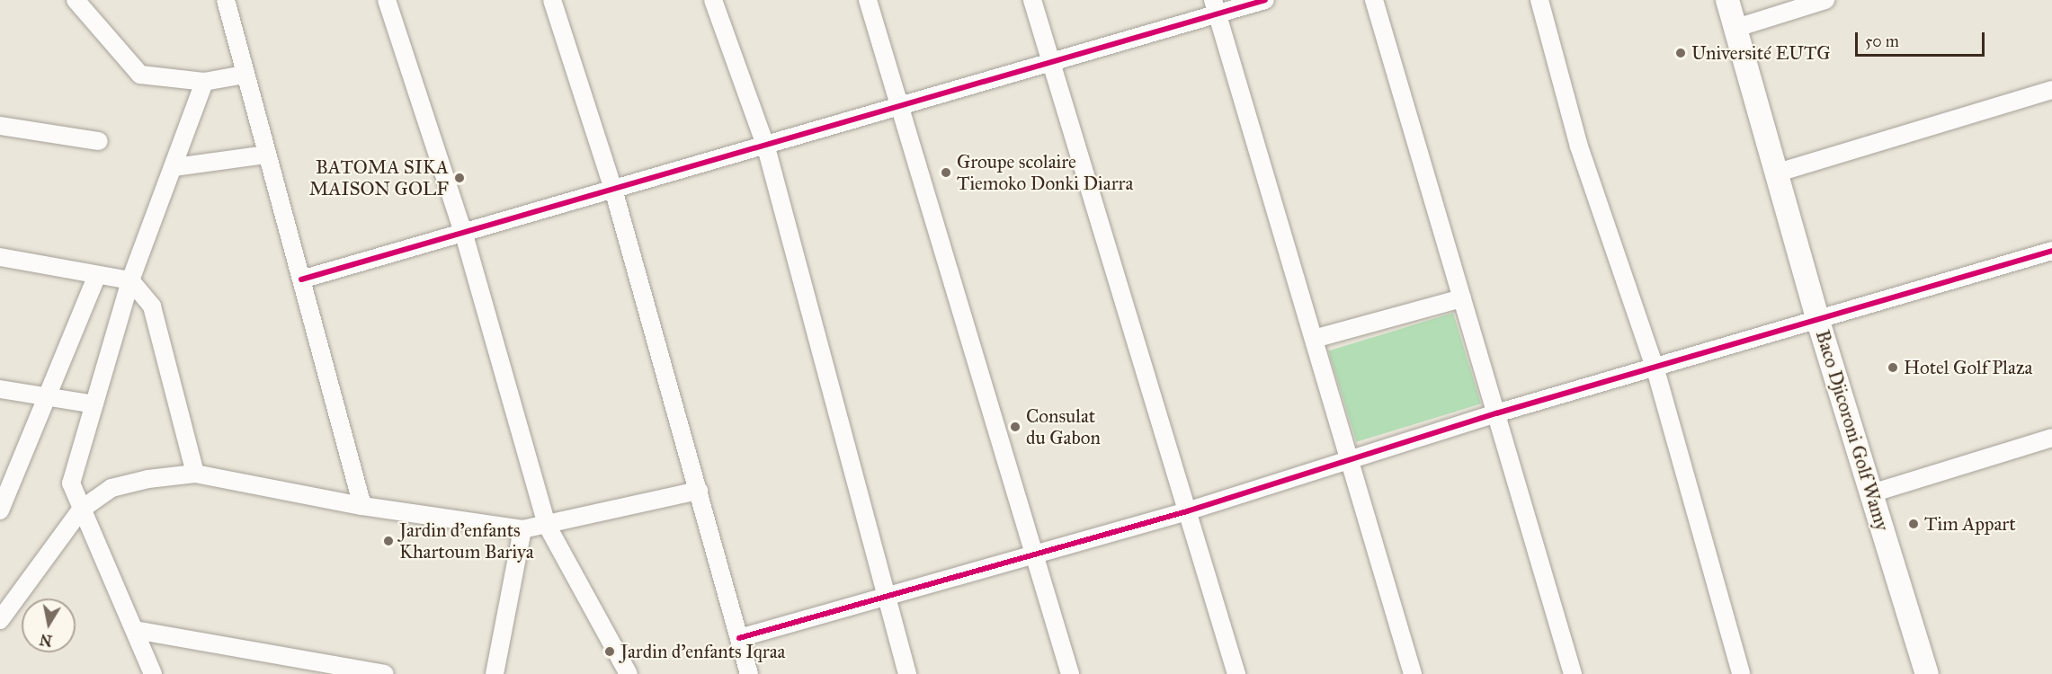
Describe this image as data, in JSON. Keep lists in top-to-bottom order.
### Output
{
  "streets": {
    "street": ["Baco Djicoroni Golf Wamy"]
  },
  "places": [
    "Université EUTG",
    "Groupe scolaire Tiemoko Donki Diarra",
    "BATOMA SIKA MAISON GOLF",
    "Hotel Golf Plaza",
    "Consulat du Gabon",
    "Tim Appart",
    "Jardin d'enfants Khartoum Bariya",
    "Jardin d'enfants Iqraa"
  ],
  "scale_bar": "50 m",
  "north": "bottom"
}
